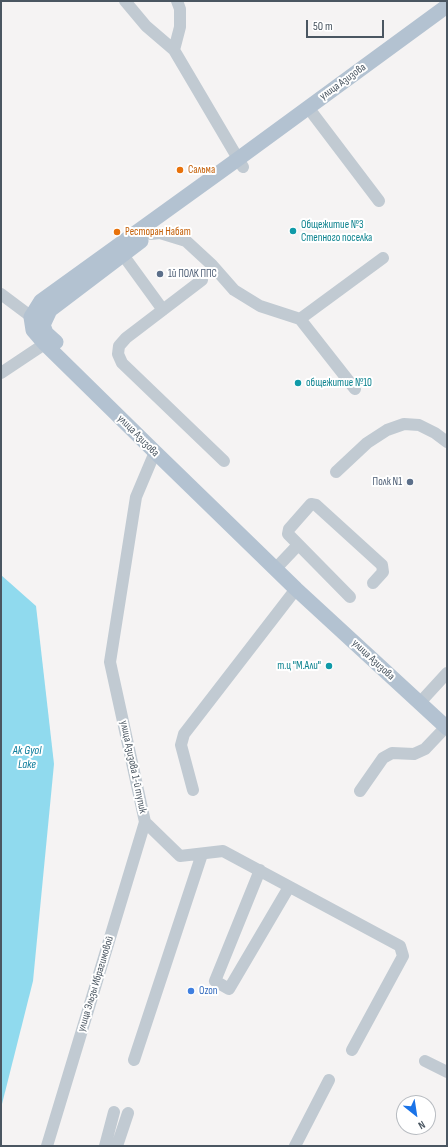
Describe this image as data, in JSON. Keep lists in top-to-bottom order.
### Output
{
  "streets": {
    "main road": ["улица Азизова"],
    "street": ["улица Азизова 1-й тупик", "улица Эльзы Ибрагимовой"]
  },
  "crossings": [
    ["улица Азизова", "улица Азизова 1-й тупик"],
    ["улица Азизова 1-й тупик", "улица Эльзы Ибрагимовой"]
  ],
  "water": ["Ak Gyol Lake"],
  "places": [
    "Сальма",
    "Общежитие №3 Степного поселка",
    "Ресторан Набат",
    "1й ПОЛК ППС",
    "общежитие №10",
    "Полк N1",
    "т.ц \"М.Али\"",
    "Ozon"
  ],
  "scale_bar": "50 m",
  "north": "bottom right"
}
